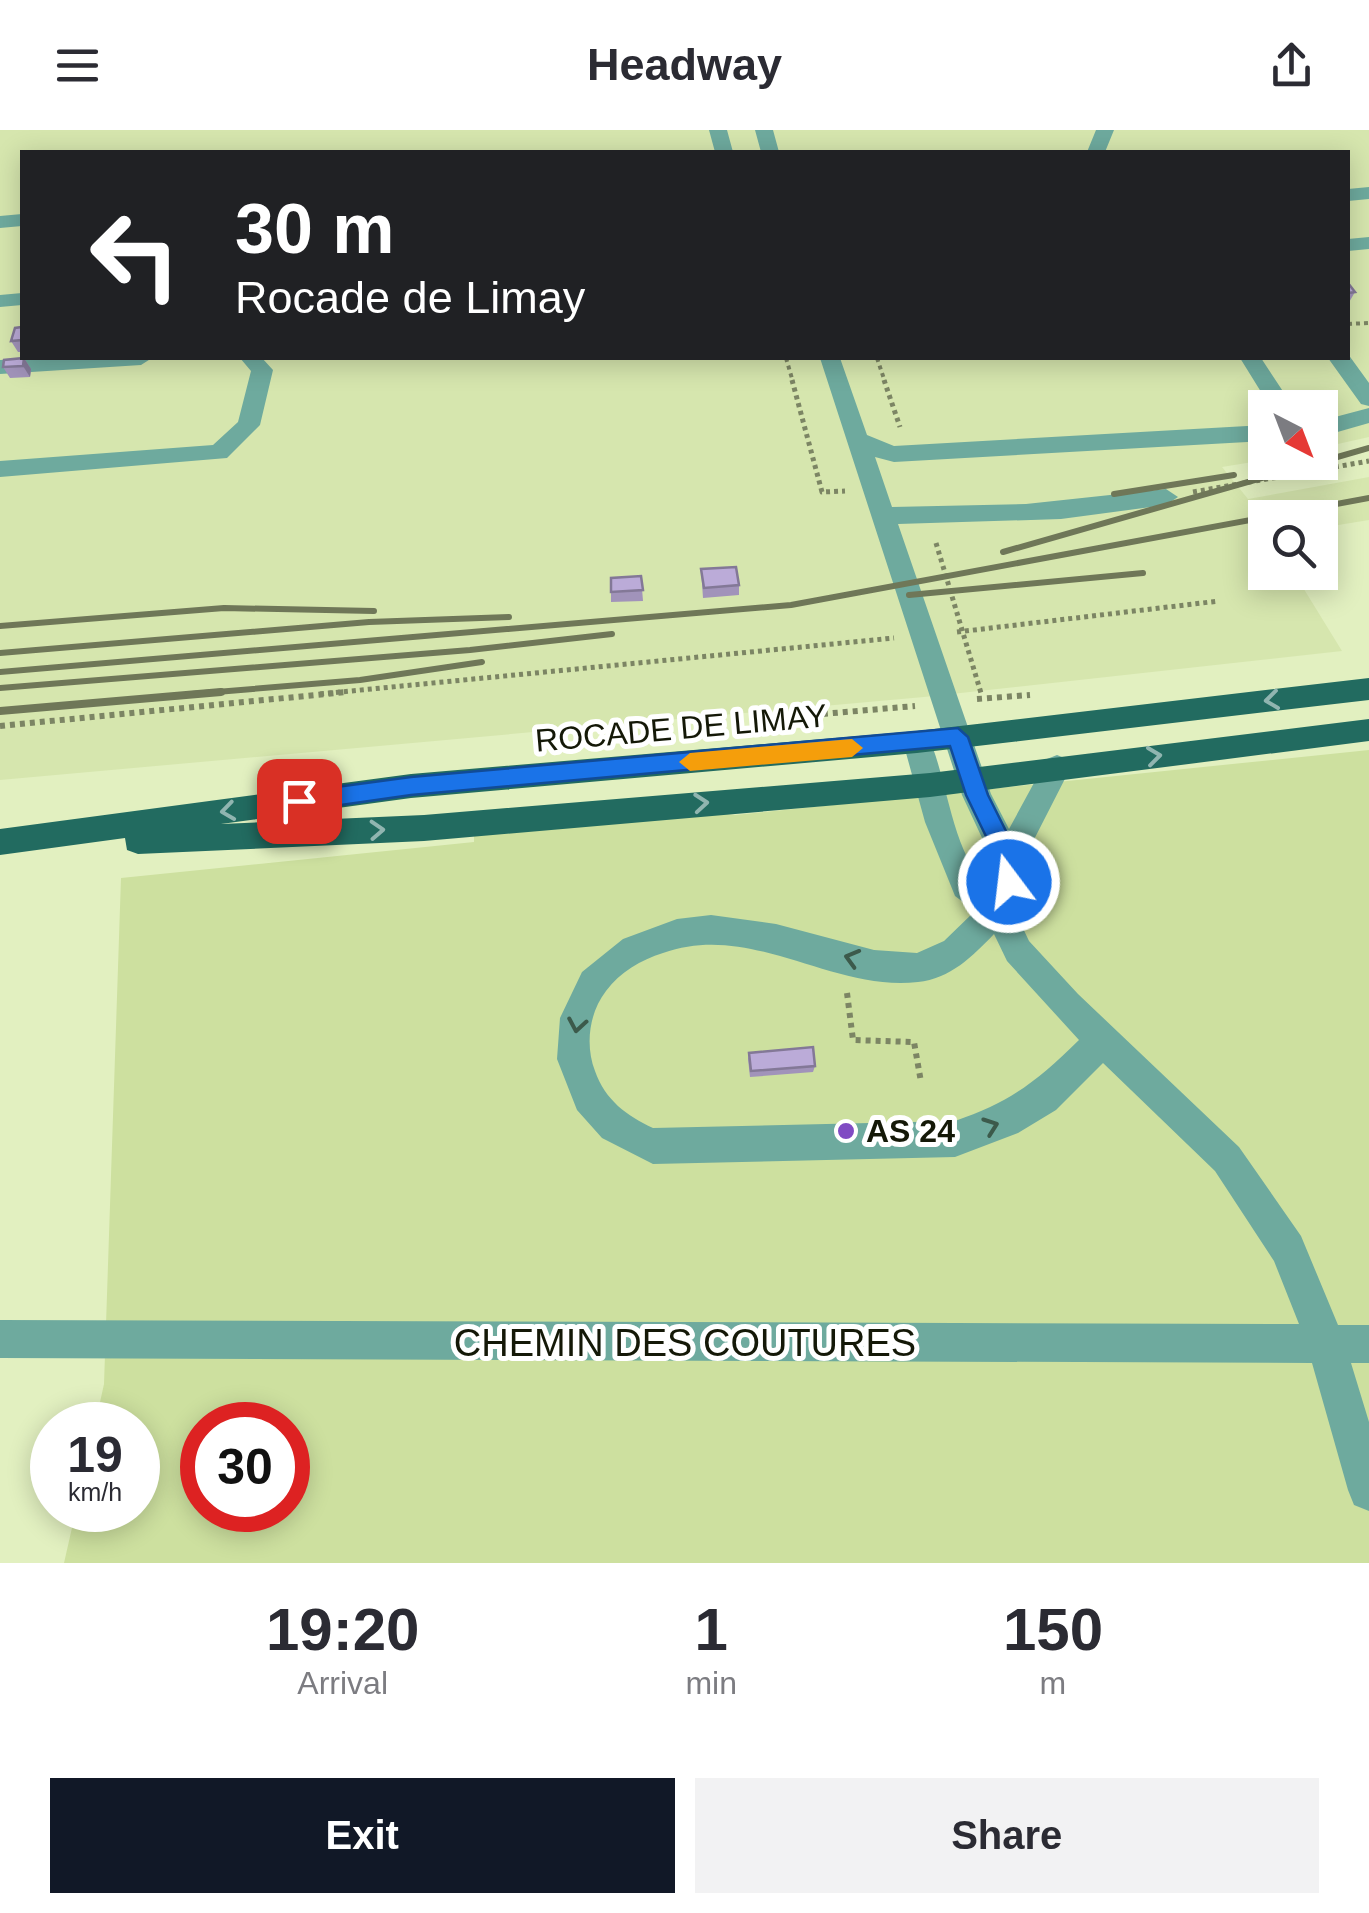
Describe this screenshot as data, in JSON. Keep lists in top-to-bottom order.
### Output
{
  "streets": {
    "main road": ["ROCADE DE LIMAY"],
    "street": ["CHEMIN DES COUTURES"]
  },
  "places": ["AS 24"],
  "north": "bottom right",
  "page": {
    "header": "Headway",
    "turn": ["30 m", "Rocade de Limay"],
    "speed": "19 km/h",
    "limit": "30",
    "eta": [
      "19:20",
      "Arrival",
      "1",
      "min",
      "150",
      "m"
    ],
    "buttons": ["Exit", "Share"]
  }
}
